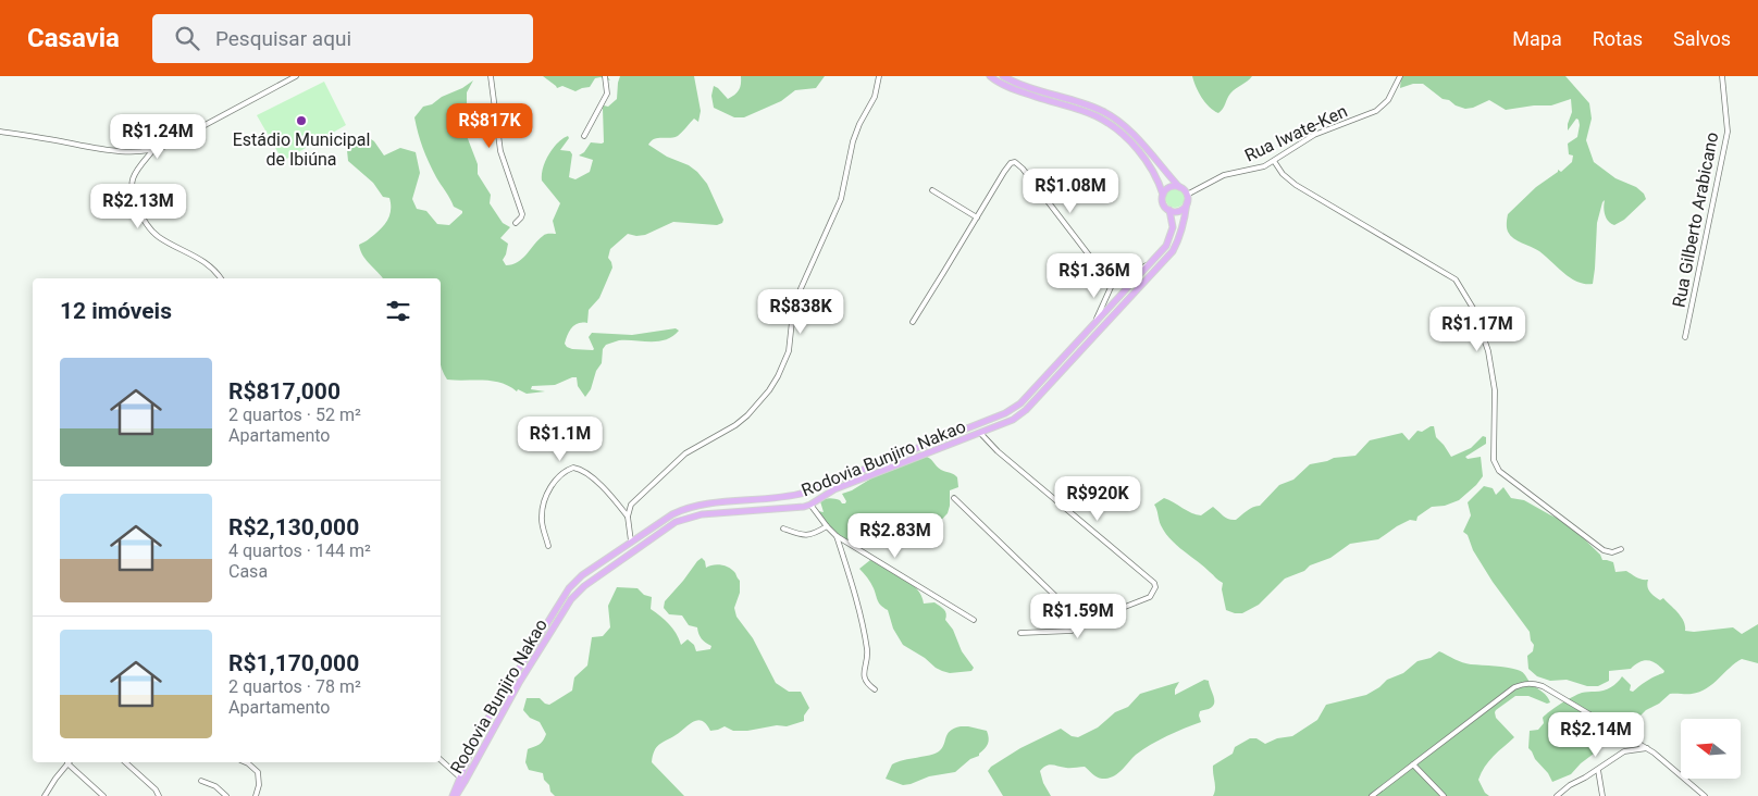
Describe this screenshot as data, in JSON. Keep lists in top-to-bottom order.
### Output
{
  "streets": {
    "main road": ["Rodovia Bunjiro Nakao"],
    "street": ["Rua Iwate-Ken", "Rua Gilberto Arabicano"]
  },
  "crossings": [
    ["Rua Iwate-Ken", "Rodovia Bunjiro Nakao"]
  ],
  "places": ["Estádio Municipal de Ibiúna"],
  "north": "left",
  "page": {
    "header": "Casavia",
    "search": "Pesquisar aqui",
    "nav": ["Mapa", "Rotas", "Salvos"],
    "price": [
      "R$817K",
      "R$1.24M",
      "R$1.08M",
      "R$2.13M",
      "R$1.36M",
      "R$838K",
      "R$1.17M",
      "R$1.1M",
      "R$920K",
      "R$2.83M",
      "R$1.59M",
      "R$2.14M"
    ],
    "heading": "12 imóveis",
    "list": [
      {
        "name": "R$817,000",
        "note": "2 quartos · 52 m² · Apartamento"
      },
      {
        "name": "R$2,130,000",
        "note": "4 quartos · 144 m² · Casa"
      },
      {
        "name": "R$1,170,000",
        "note": "2 quartos · 78 m² · Apartamento"
      }
    ]
  }
}
